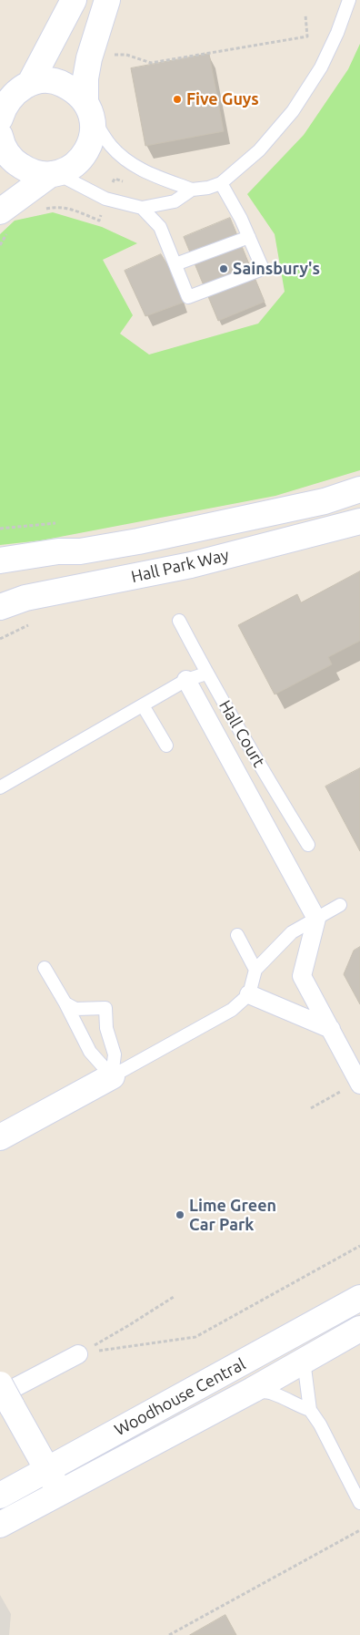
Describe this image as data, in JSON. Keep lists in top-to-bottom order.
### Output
{
  "streets": {
    "street": ["Hall Park Way", "Woodhouse Central"],
    "lane": ["Hall Court"]
  },
  "places": ["Five Guys", "Sainsbury's", "Lime Green Car Park"]
}
